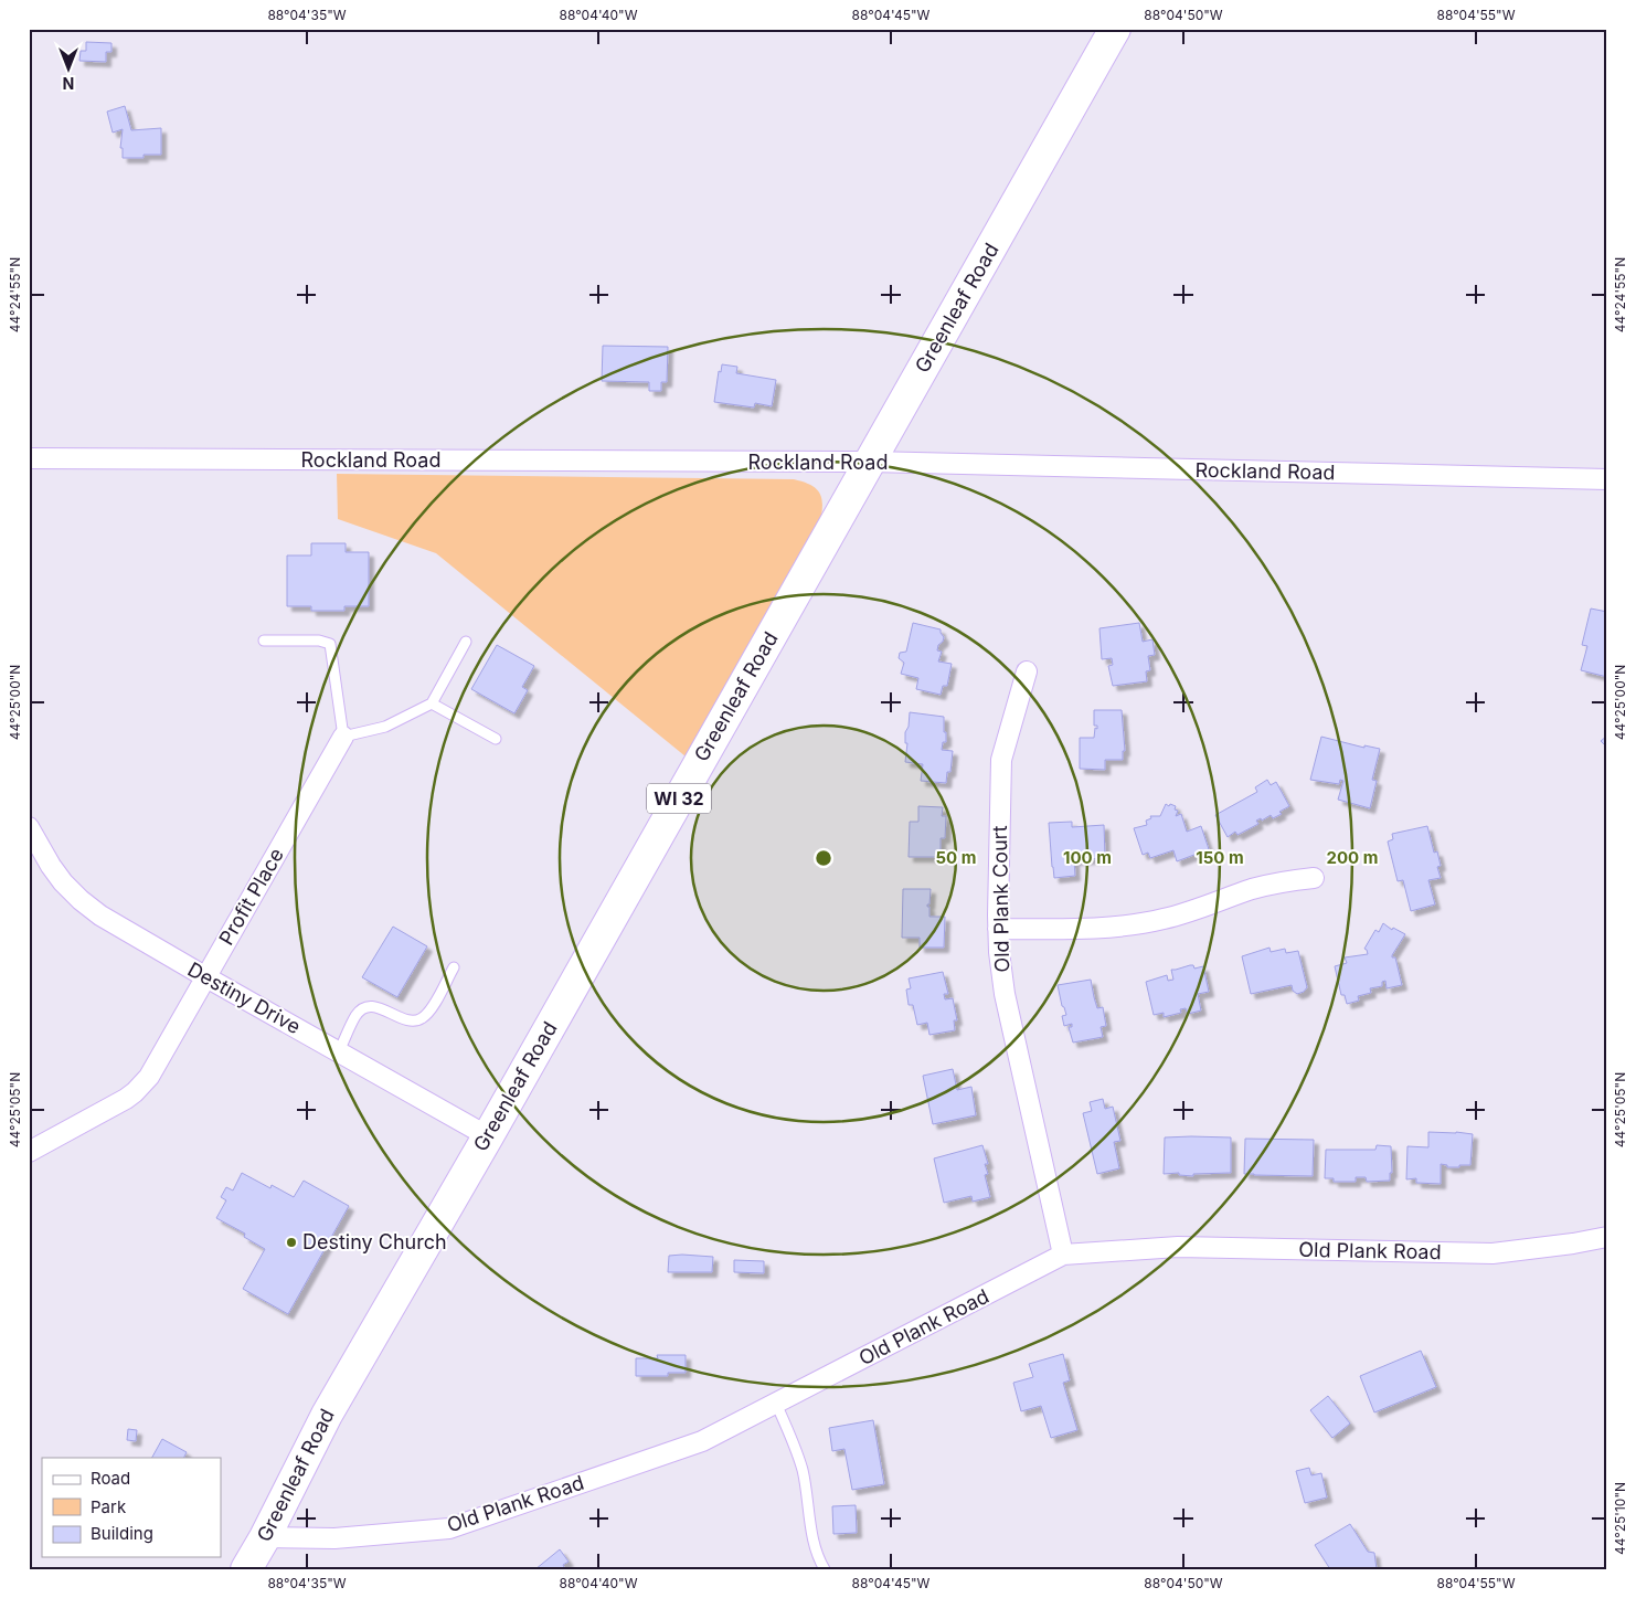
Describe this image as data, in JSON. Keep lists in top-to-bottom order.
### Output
{
  "streets": {
    "main road": ["Greenleaf Road", "WI 32"],
    "street": [
      "Rockland Road",
      "Profit Place",
      "Old Plank Court",
      "Destiny Drive",
      "Old Plank Road"
    ]
  },
  "crossings": [
    ["Greenleaf Road", "Rockland Road"],
    ["Greenleaf Road", "Destiny Drive"],
    ["Greenleaf Road", "Old Plank Road"],
    ["Profit Place", "Destiny Drive"],
    ["Old Plank Court", "Old Plank Road"]
  ],
  "places": ["Destiny Church"],
  "legend": ["Road", "Park", "Building"],
  "north": "bottom",
  "coordinates": [
    "88°04'35\"W",
    "88°04'40\"W",
    "88°04'45\"W",
    "88°04'50\"W",
    "88°04'55\"W",
    "44°24'55\"N",
    "44°25'00\"N",
    "44°25'05\"N",
    "44°25'10\"N"
  ],
  "rings": [
    "50 m",
    "100 m",
    "150 m",
    "200 m"
  ]
}
